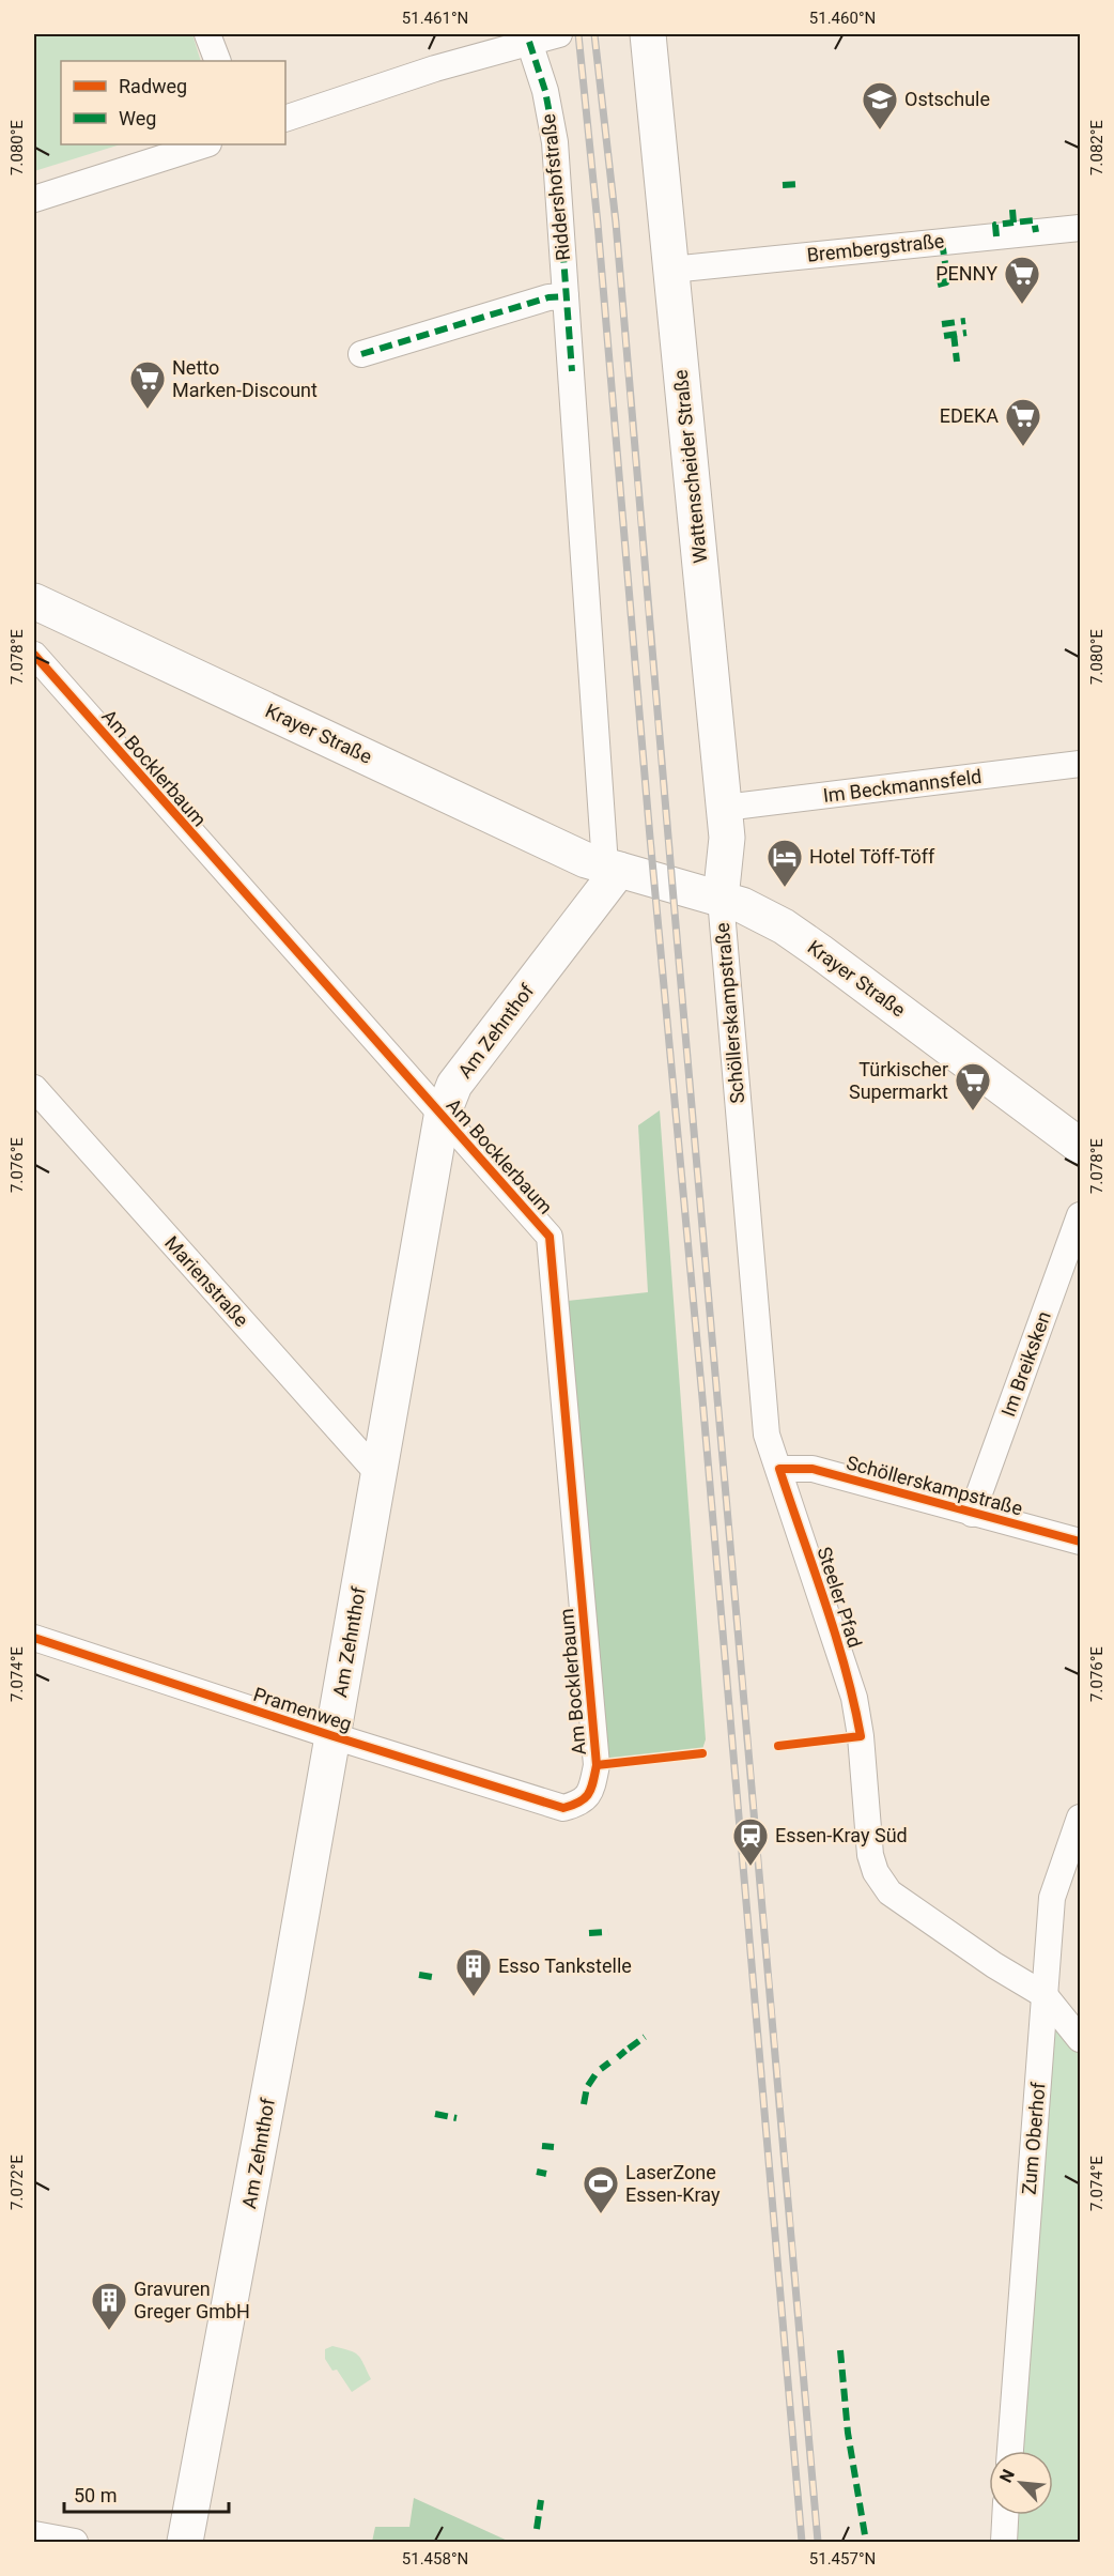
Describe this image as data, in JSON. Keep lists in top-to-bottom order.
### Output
{
  "streets": {
    "main road": ["Wattenscheider Straße", "Krayer Straße", "Am Zehnthof"],
    "street": [
      "Riddershofstraße",
      "Brembergstraße",
      "Am Bocklerbaum",
      "Im Beckmannsfeld",
      "Schöllerskampstraße",
      "Marienstraße",
      "Im Breiksken",
      "Steeler Pfad",
      "Pramenweg",
      "Zum Oberhof"
    ]
  },
  "crossings": [
    ["Riddershofstraße", "Krayer Straße"],
    ["Riddershofstraße", "Am Zehnthof"],
    ["Brembergstraße", "Wattenscheider Straße"],
    ["Wattenscheider Straße", "Krayer Straße"],
    ["Wattenscheider Straße", "Im Beckmannsfeld"],
    ["Wattenscheider Straße", "Schöllerskampstraße"],
    ["Krayer Straße", "Schöllerskampstraße"],
    ["Krayer Straße", "Am Zehnthof"],
    ["Am Bocklerbaum", "Am Zehnthof"],
    ["Am Bocklerbaum", "Pramenweg"],
    ["Schöllerskampstraße", "Im Breiksken"],
    ["Schöllerskampstraße", "Steeler Pfad"],
    ["Am Zehnthof", "Marienstraße"],
    ["Am Zehnthof", "Pramenweg"],
    ["Steeler Pfad", "Zum Oberhof"]
  ],
  "places": {
    "school or university": ["Ostschule"],
    "supermarket": [
      "PENNY",
      "Netto Marken-Discount",
      "EDEKA",
      "Türkischer Supermarkt"
    ],
    "hotel": ["Hotel Töff-Töff"],
    "station": ["Essen-Kray Süd"],
    "building": ["Esso Tankstelle", "Gravuren Greger GmbH"],
    "sports": ["LaserZone Essen-Kray"]
  },
  "legend": ["Radweg", "Weg"],
  "scale_bar": "50 m",
  "north": "top left",
  "coordinates": [
    "51.461°N",
    "51.460°N",
    "7.080°E",
    "7.082°E",
    "7.078°E",
    "7.076°E",
    "7.074°E",
    "7.072°E",
    "51.458°N",
    "51.457°N"
  ]
}
